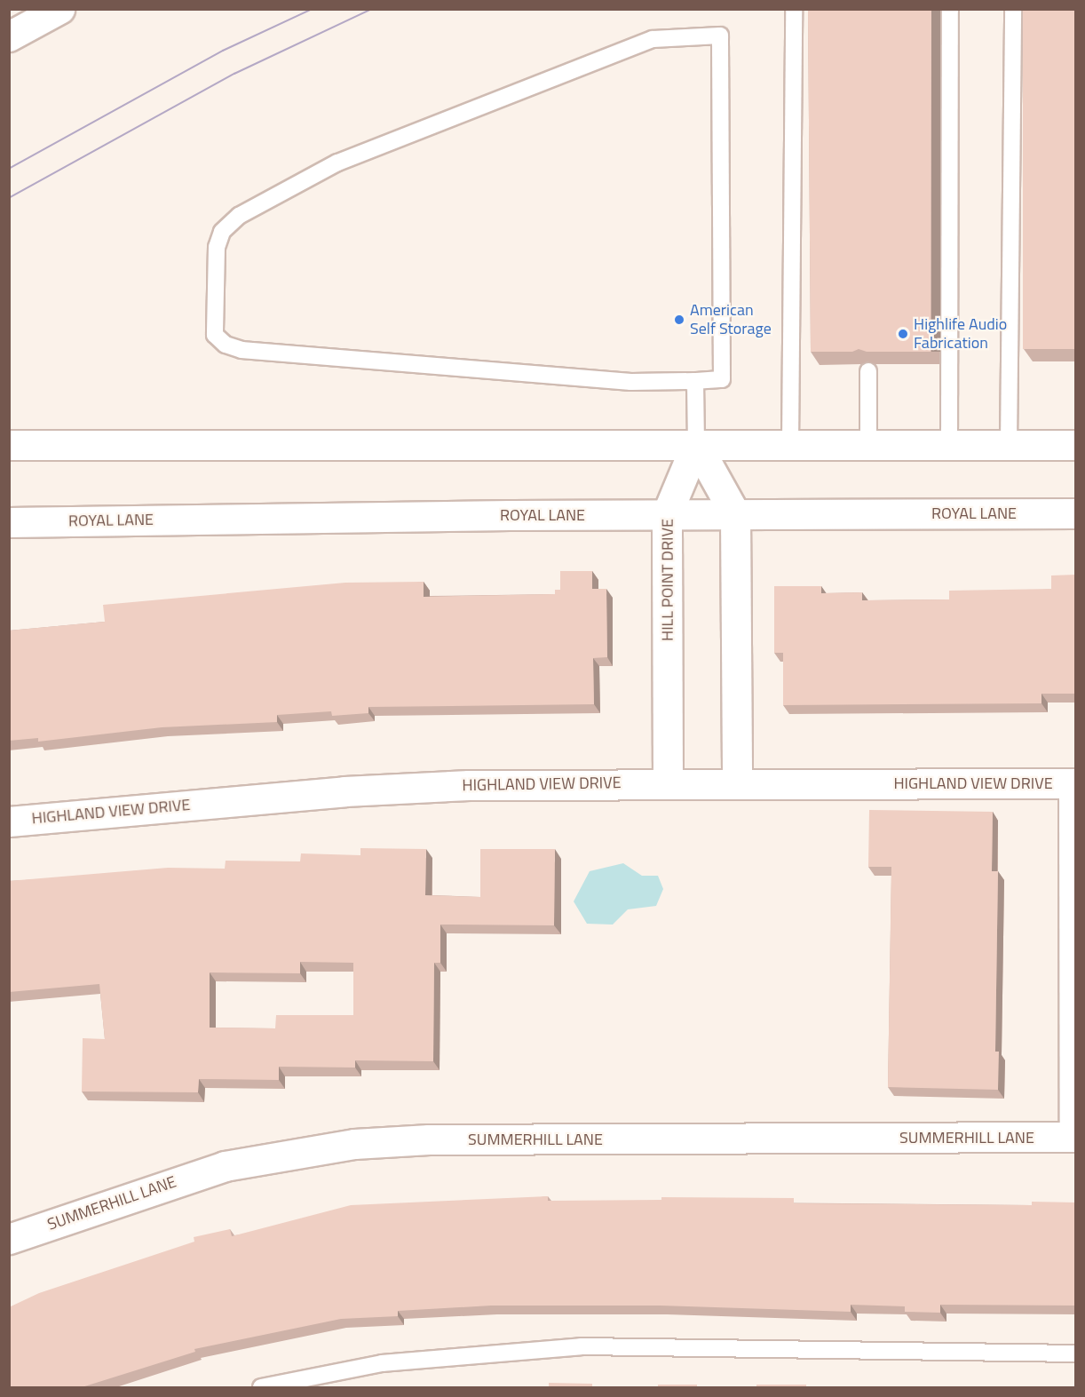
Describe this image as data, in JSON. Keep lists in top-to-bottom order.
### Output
{
  "streets": {
    "street": [
      "ROYAL LANE",
      "HILL POINT DRIVE",
      "HIGHLAND VIEW DRIVE",
      "SUMMERHILL LANE"
    ]
  },
  "crossings": [
    ["ROYAL LANE", "HILL POINT DRIVE"],
    ["HILL POINT DRIVE", "HIGHLAND VIEW DRIVE"]
  ],
  "places": ["American Self Storage", "Highlife Audio Fabrication"]
}
